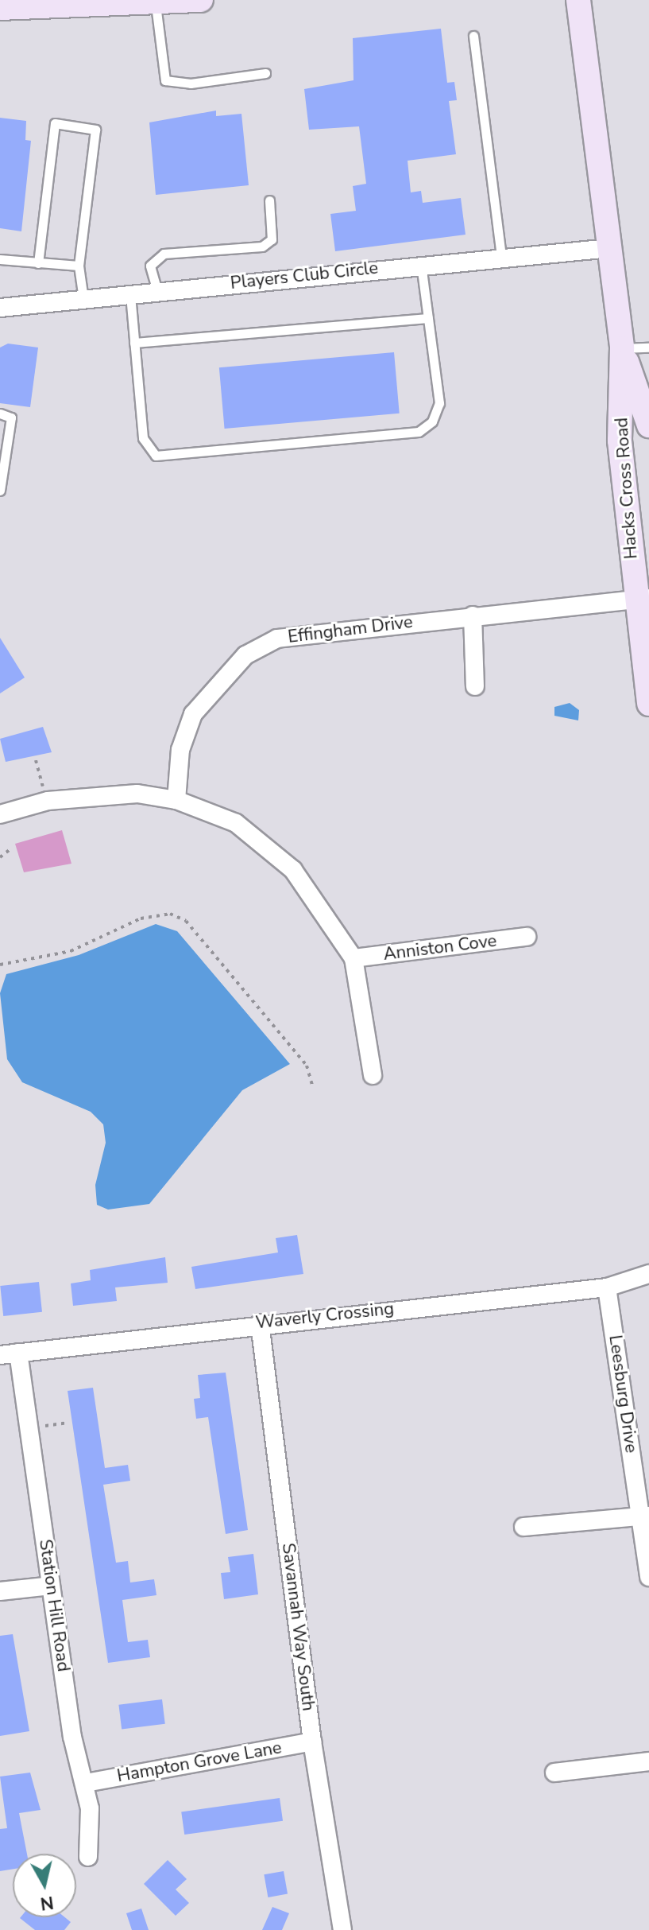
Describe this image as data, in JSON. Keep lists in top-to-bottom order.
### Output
{
  "streets": {
    "main road": ["Hacks Cross Road"],
    "street": [
      "Players Club Circle",
      "Effingham Drive",
      "Anniston Cove",
      "Waverly Crossing",
      "Leesburg Drive",
      "Station Hill Road",
      "Savannah Way South",
      "Hampton Grove Lane"
    ]
  },
  "crossings": [
    ["Players Club Circle", "Hacks Cross Road"],
    ["Hacks Cross Road", "Effingham Drive"],
    ["Waverly Crossing", "Leesburg Drive"],
    ["Waverly Crossing", "Station Hill Road"],
    ["Waverly Crossing", "Savannah Way South"],
    ["Station Hill Road", "Hampton Grove Lane"],
    ["Savannah Way South", "Hampton Grove Lane"]
  ],
  "north": "bottom"
}
